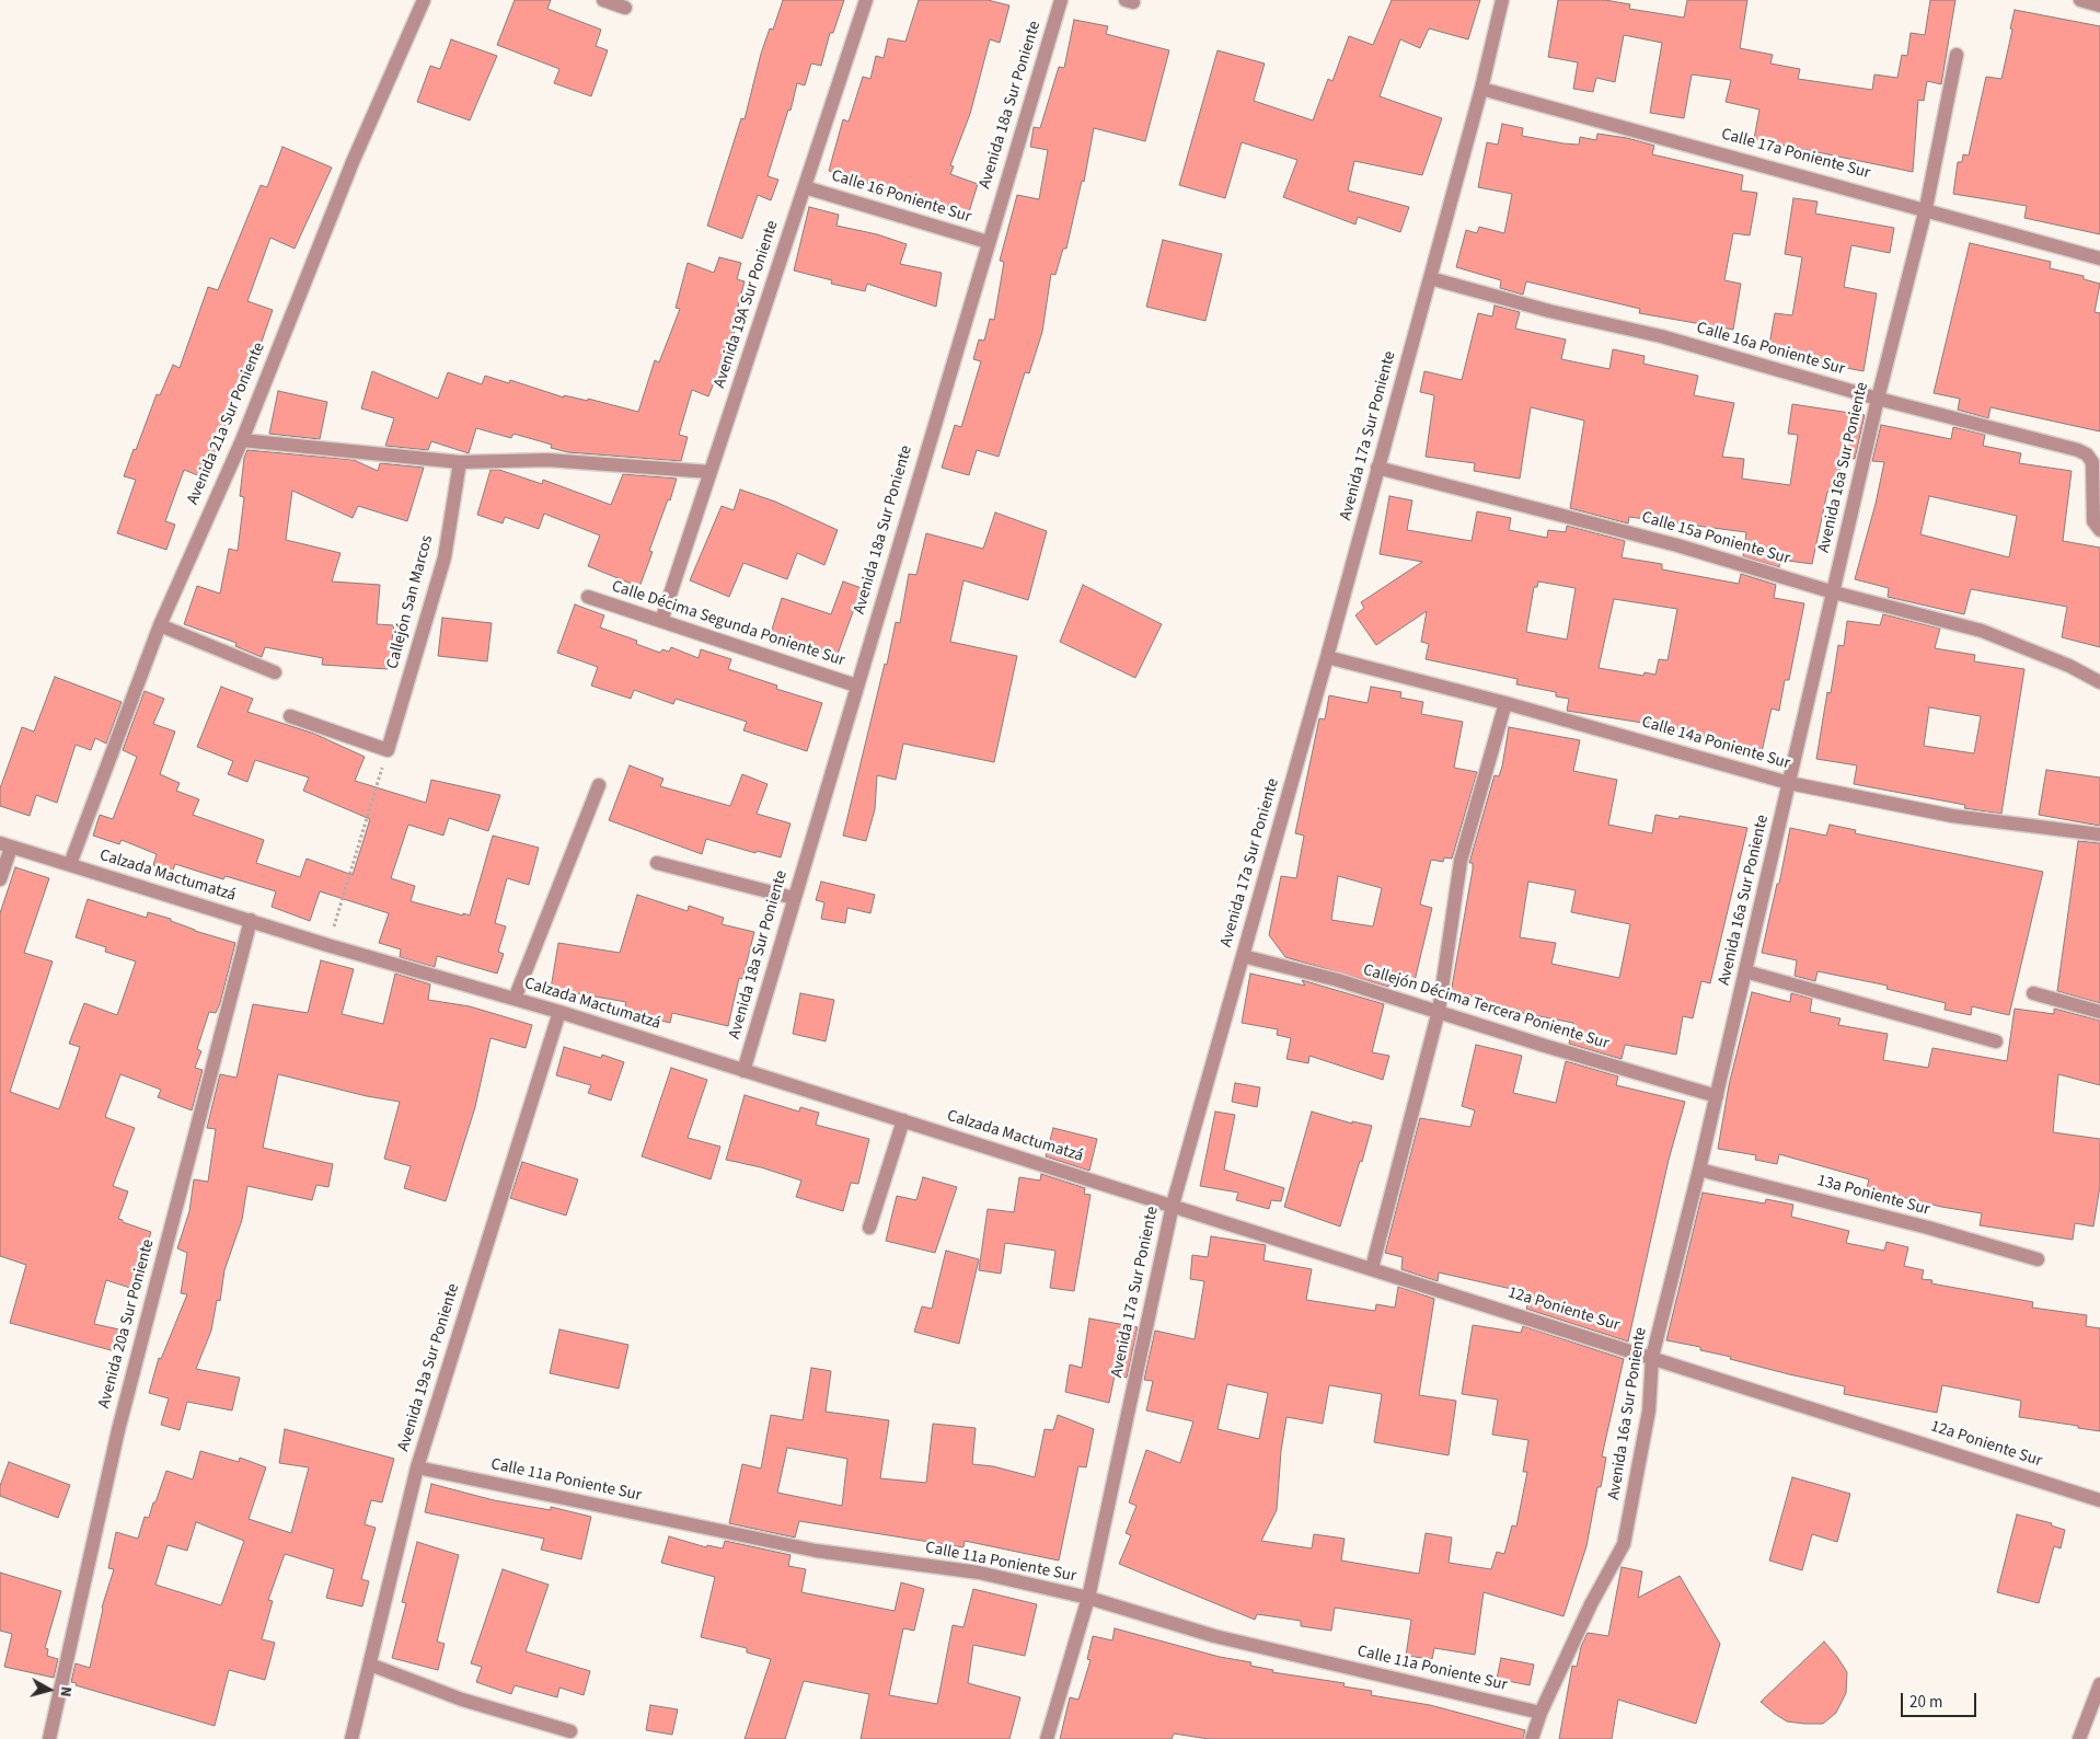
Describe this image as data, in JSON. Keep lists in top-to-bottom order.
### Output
{
  "streets": {
    "street": [
      "Avenida 18a Sur Poniente",
      "Calle 17a Poniente Sur",
      "Calle 16 Poniente Sur",
      "Avenida 19A Sur Poniente",
      "Calle 16a Poniente Sur",
      "Avenida 21a Sur Poniente",
      "Avenida 17a Sur Poniente",
      "Avenida 16a Sur Poniente",
      "Calle 15a Poniente Sur",
      "Callejón San Marcos",
      "Calle Décima Segunda Poniente Sur",
      "Calle 14a Poniente Sur",
      "Calzada Mactumatzá",
      "Callejón Décima Tercera Poniente Sur",
      "13a Poniente Sur",
      "12a Poniente Sur",
      "Avenida 20a Sur Poniente",
      "Avenida 19a Sur Poniente",
      "Calle 11a Poniente Sur"
    ]
  },
  "crossings": [
    ["Avenida 18a Sur Poniente", "Calle 16 Poniente Sur"],
    ["Avenida 18a Sur Poniente", "Calle Décima Segunda Poniente Sur"],
    ["Avenida 18a Sur Poniente", "Calzada Mactumatzá"],
    ["Calle 17a Poniente Sur", "Avenida 17a Sur Poniente"],
    ["Calle 17a Poniente Sur", "Avenida 16a Sur Poniente"],
    ["Calle 16 Poniente Sur", "Avenida 19A Sur Poniente"],
    ["Avenida 19A Sur Poniente", "Calle Décima Segunda Poniente Sur"],
    ["Calle 16a Poniente Sur", "Avenida 17a Sur Poniente"],
    ["Calle 16a Poniente Sur", "Avenida 16a Sur Poniente"],
    ["Avenida 21a Sur Poniente", "Calzada Mactumatzá"],
    ["Avenida 17a Sur Poniente", "Calle 15a Poniente Sur"],
    ["Avenida 17a Sur Poniente", "Calle 14a Poniente Sur"],
    ["Avenida 17a Sur Poniente", "Calzada Mactumatzá"],
    ["Avenida 17a Sur Poniente", "Callejón Décima Tercera Poniente Sur"],
    ["Avenida 17a Sur Poniente", "12a Poniente Sur"],
    ["Avenida 17a Sur Poniente", "Calle 11a Poniente Sur"],
    ["Avenida 16a Sur Poniente", "Calle 15a Poniente Sur"],
    ["Avenida 16a Sur Poniente", "Calle 14a Poniente Sur"],
    ["Avenida 16a Sur Poniente", "Callejón Décima Tercera Poniente Sur"],
    ["Avenida 16a Sur Poniente", "13a Poniente Sur"],
    ["Avenida 16a Sur Poniente", "12a Poniente Sur"],
    ["Avenida 16a Sur Poniente", "Calle 11a Poniente Sur"],
    ["Calzada Mactumatzá", "12a Poniente Sur"],
    ["Calzada Mactumatzá", "Avenida 20a Sur Poniente"],
    ["Calzada Mactumatzá", "Avenida 19a Sur Poniente"],
    ["Avenida 19a Sur Poniente", "Calle 11a Poniente Sur"]
  ],
  "scale_bar": "20 m",
  "north": "right"
}
